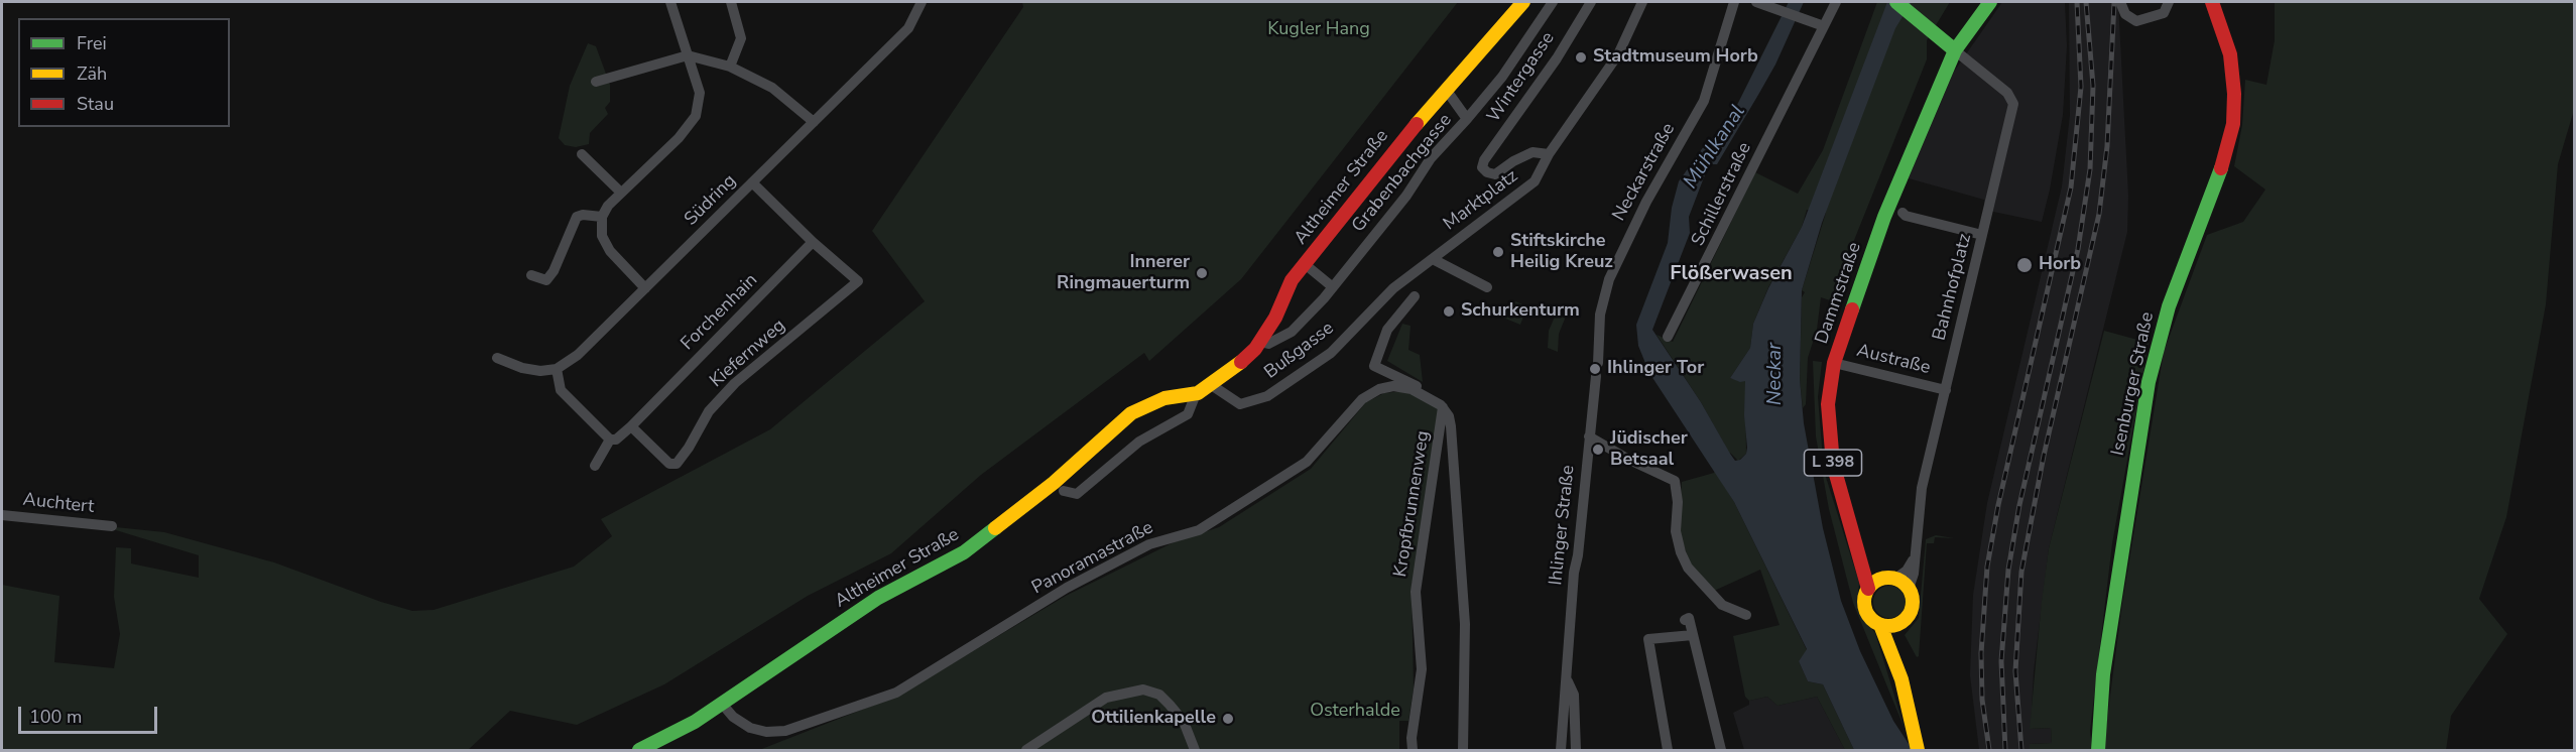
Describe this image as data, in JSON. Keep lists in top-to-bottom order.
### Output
{
  "streets": {
    "street": [
      "Wintergasse",
      "Neckarstraße",
      "Grabenbachgasse",
      "Altheimer Straße",
      "Schillerstraße",
      "Südring",
      "Marktplatz",
      "Bahnhofplatz",
      "Dammstraße",
      "Forchenhain",
      "Bußgasse",
      "Kiefernweg",
      "Austraße",
      "Isenburger Straße",
      "L 398",
      "Auchtert",
      "Kropfbrunnenweg",
      "Ihlinger Straße",
      "Panoramastraße"
    ]
  },
  "crossings": [
    ["Wintergasse", "Marktplatz"],
    ["Grabenbachgasse", "Altheimer Straße"],
    ["Altheimer Straße", "Bußgasse"],
    ["Altheimer Straße", "Panoramastraße"],
    ["Marktplatz", "Bußgasse"],
    ["Bahnhofplatz", "Dammstraße"],
    ["Bahnhofplatz", "Austraße"],
    ["Bahnhofplatz", "L 398"],
    ["Dammstraße", "Austraße"],
    ["Dammstraße", "L 398"],
    ["Forchenhain", "Kiefernweg"],
    ["Kropfbrunnenweg", "Panoramastraße"]
  ],
  "districts": ["Flößerwasen"],
  "water": ["Mühlkanal", "Neckar"],
  "parks": ["Kugler Hang", "Osterhalde"],
  "places": [
    "Stadtmuseum Horb",
    "Stiftskirche Heilig Kreuz",
    "Horb",
    "Innerer Ringmauerturm",
    "Schurkenturm",
    "Ihlinger Tor",
    "Jüdischer Betsaal",
    "Ottilienkapelle"
  ],
  "legend": ["Frei", "Zäh", "Stau"],
  "scale_bar": "100 m"
}
